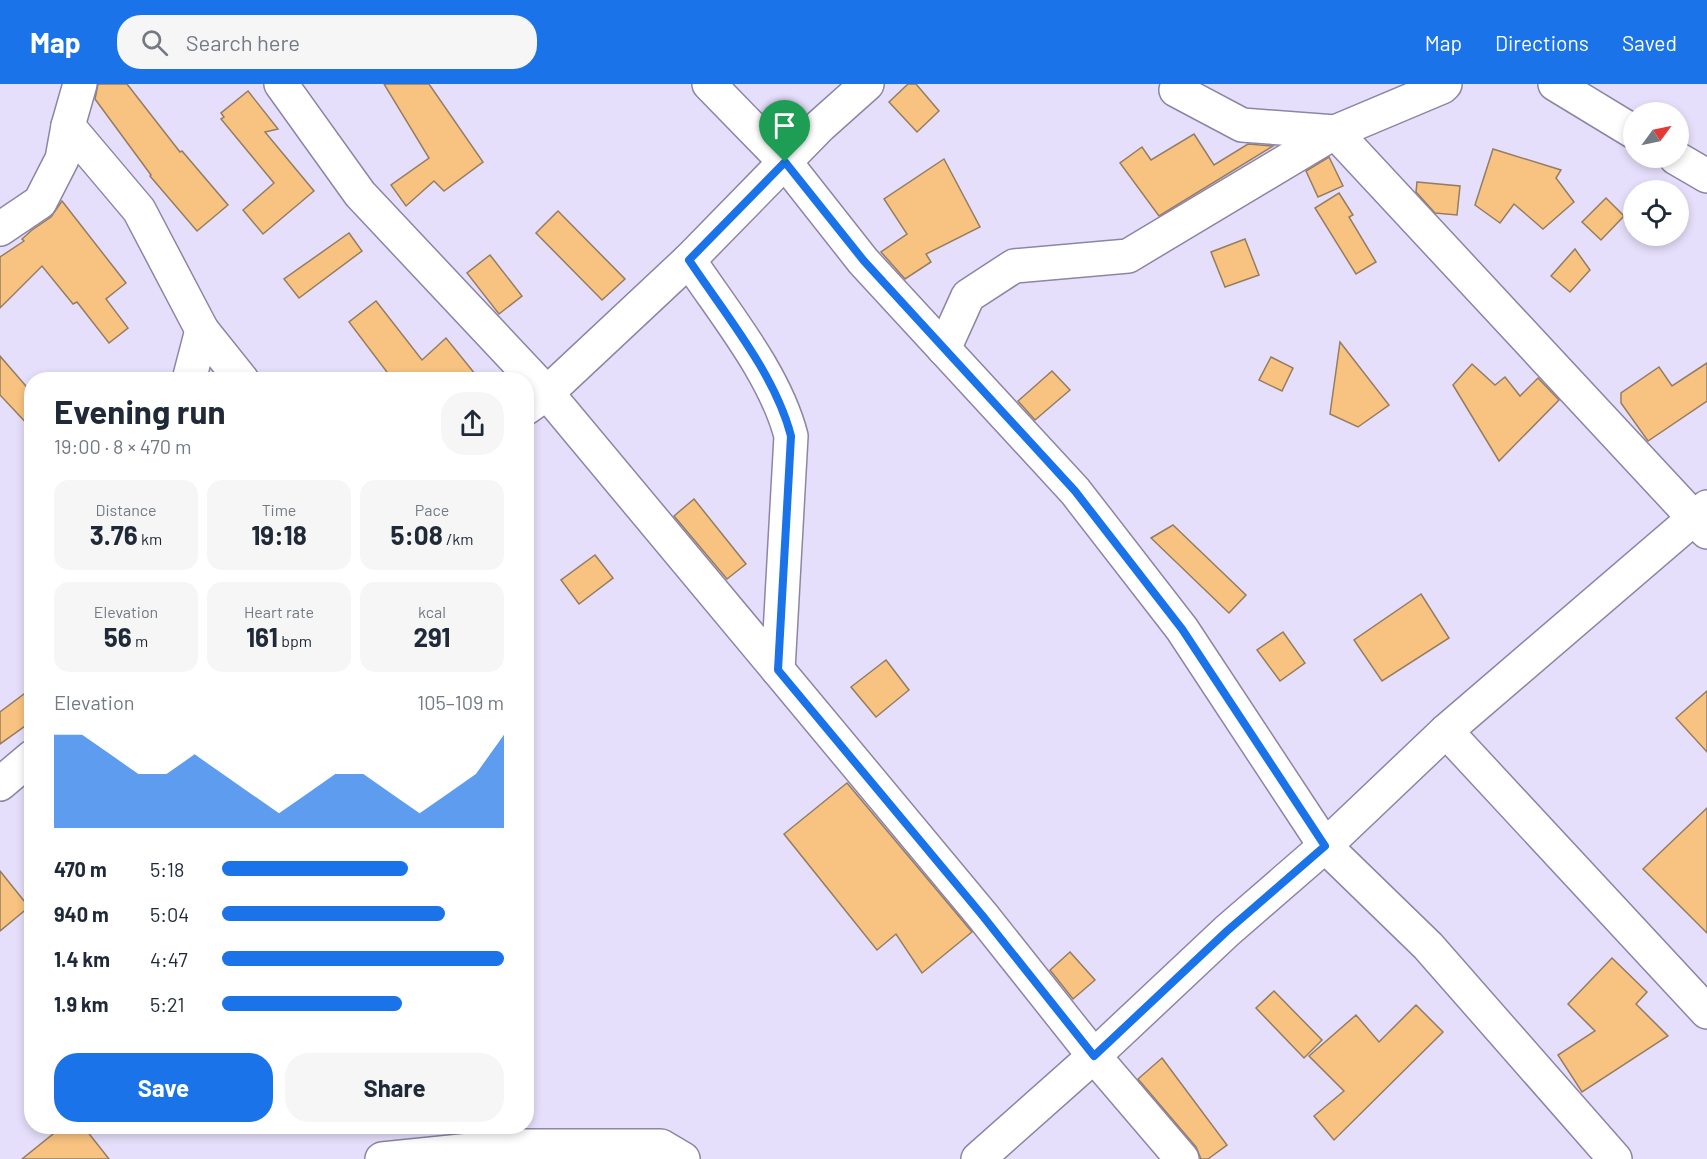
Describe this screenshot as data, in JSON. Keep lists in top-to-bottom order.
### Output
{
  "north": "top right",
  "page": {
    "header": "Map",
    "search": "Search here",
    "nav": ["Map", "Directions", "Saved"],
    "heading": ["Evening run", "19:00 · 8 × 470 m"],
    "stats": [
      ["Distance", "3.76 km"],
      ["Time", "19:18"],
      ["Pace", "5:08 /km"],
      ["Elevation", "56 m"],
      ["Heart rate", "161 bpm"],
      ["kcal", "291"]
    ],
    "chart": ["Elevation", "105–109 m"],
    "list": [
      {
        "name": "470 m",
        "note": "5:18"
      },
      {
        "name": "940 m",
        "note": "5:04"
      },
      {
        "name": "1.4 km",
        "note": "4:47"
      },
      {
        "name": "1.9 km",
        "note": "5:21"
      }
    ],
    "buttons": ["Save", "Share"]
  }
}
